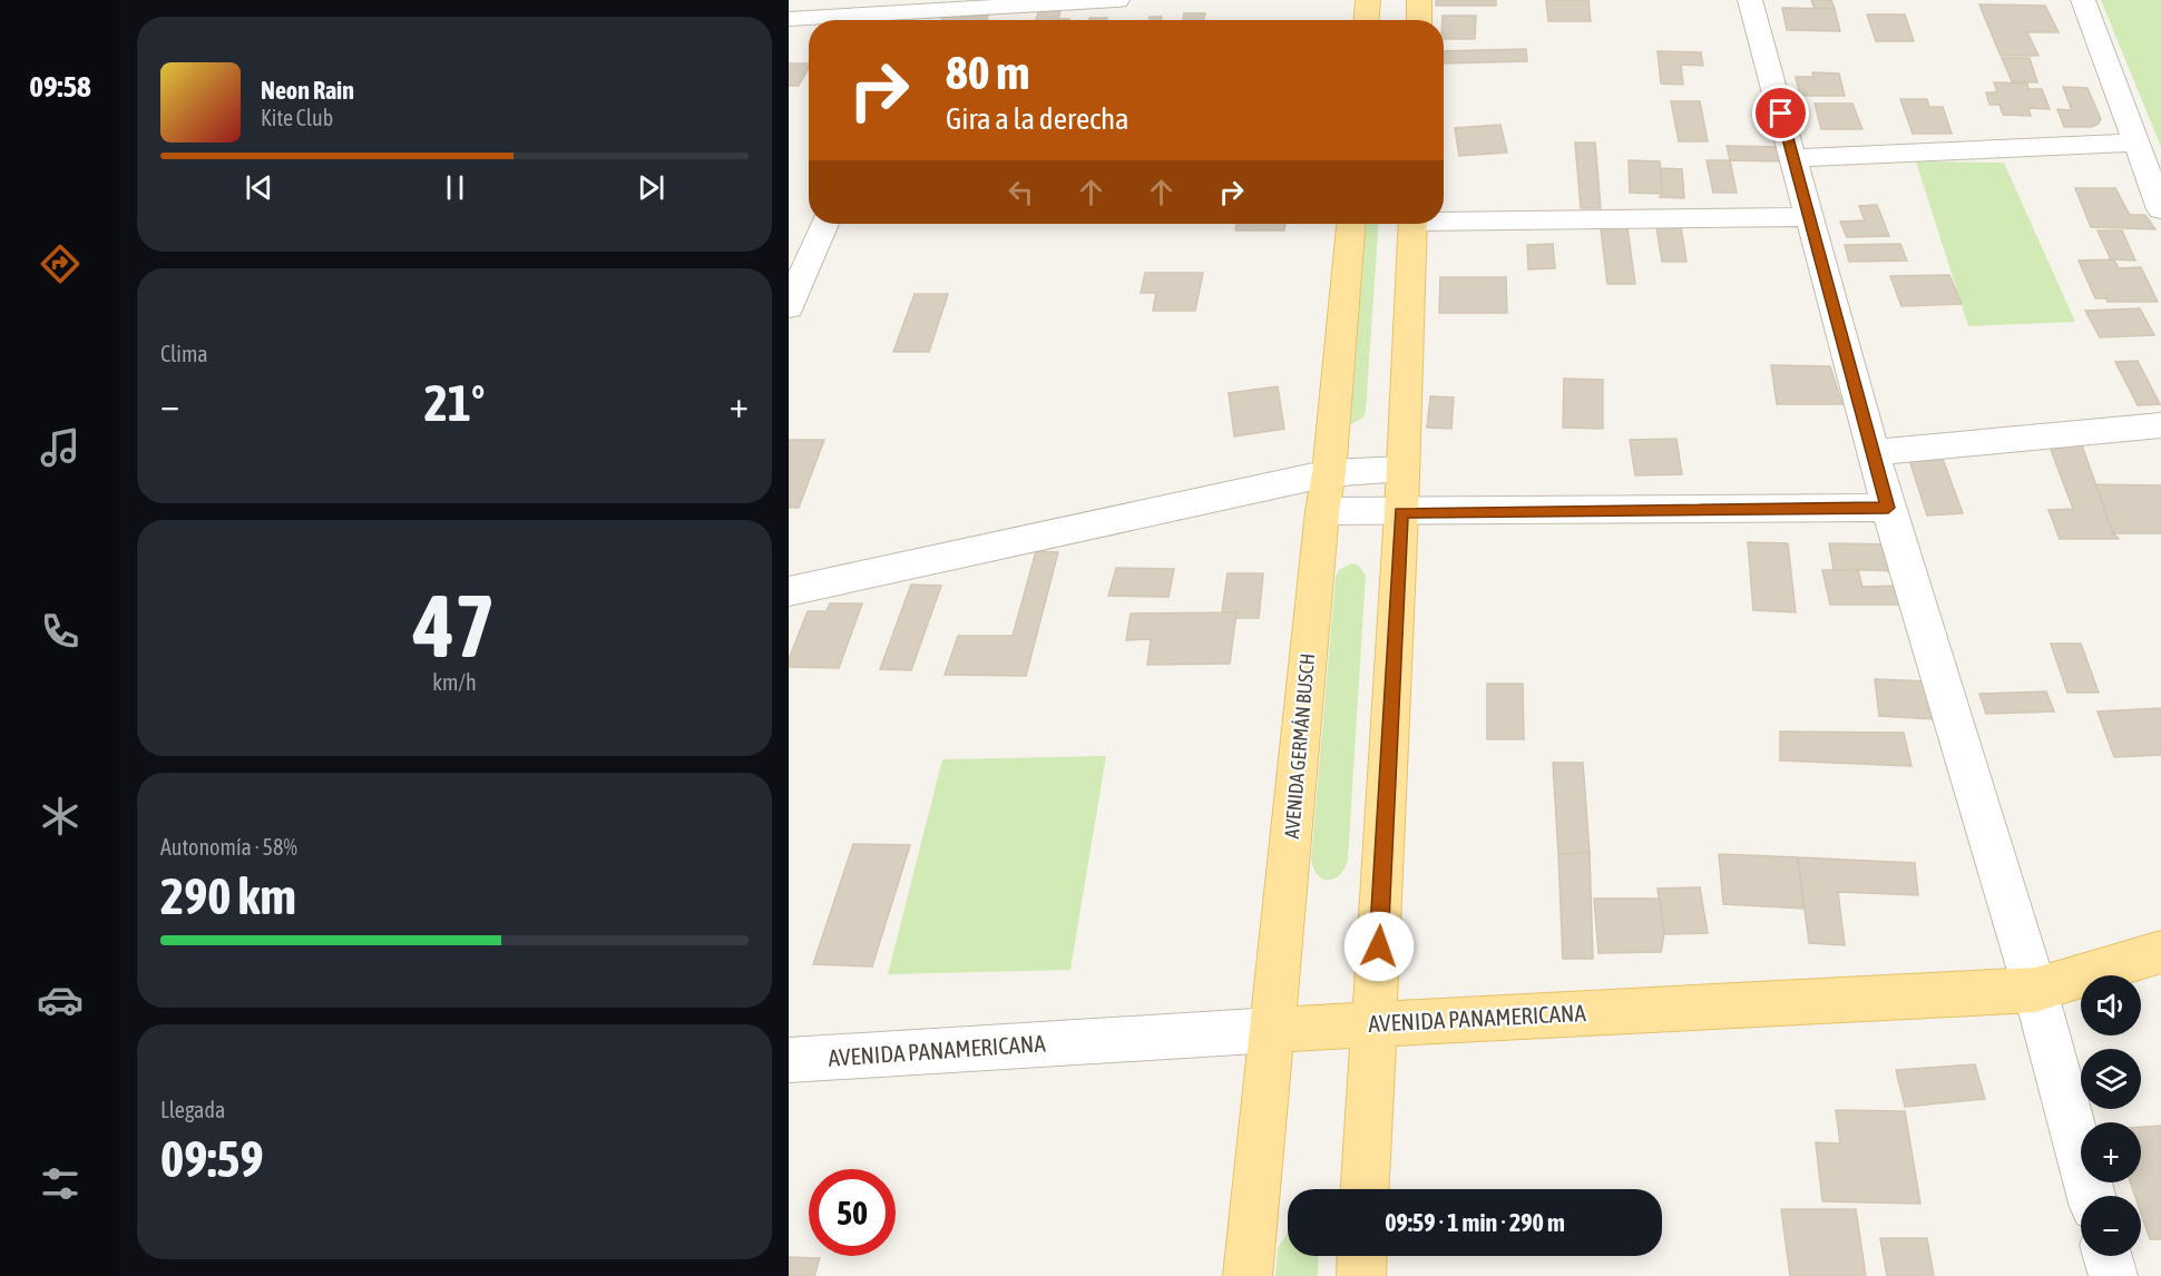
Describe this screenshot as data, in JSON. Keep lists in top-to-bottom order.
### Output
{
  "streets": {
    "main road": ["AVENIDA GERMÁN BUSCH", "AVENIDA PANAMERICANA"]
  },
  "crossings": [
    ["AVENIDA GERMÁN BUSCH", "AVENIDA PANAMERICANA"]
  ],
  "page": {
    "tabs": "09:58",
    "turn": ["80 m", "Gira a la derecha"],
    "song": ["Neon Rain", "Kite Club"],
    "tile": [
      "Clima",
      ["47", "km/h"],
      ["Autonomía · 58%", "290 km"],
      ["Llegada", "09:59"]
    ],
    "heat": ["−", "21°", "+"],
    "map_buttons": ["+", "−"],
    "limit": "50",
    "trip": "09:59 · 1 min · 290 m"
  }
}
